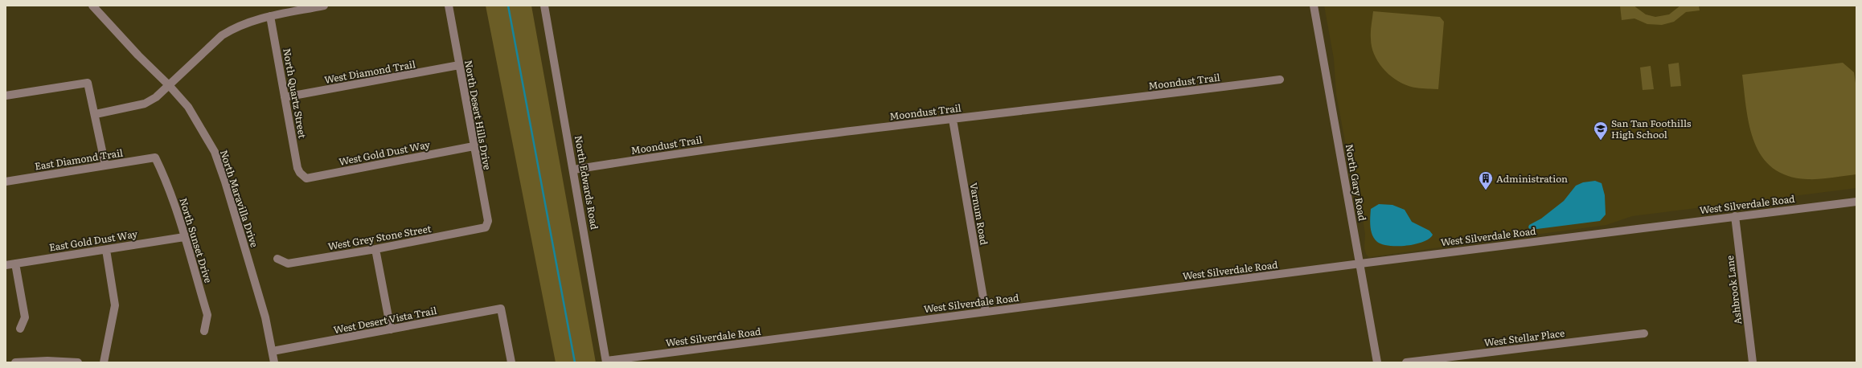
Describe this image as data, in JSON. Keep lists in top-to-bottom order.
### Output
{
  "streets": {
    "street": [
      "West Diamond Trail",
      "Moondust Trail",
      "North Quartz Street",
      "North Desert Hills Drive",
      "West Gold Dust Way",
      "East Diamond Trail",
      "North Edwards Road",
      "North Gary Road",
      "North Maravilla Drive",
      "West Silverdale Road",
      "Varnum Road",
      "West Grey Stone Street",
      "East Gold Dust Way",
      "North Sunset Drive",
      "Ashbrook Lane",
      "West Desert Vista Trail",
      "West Stellar Place"
    ]
  },
  "crossings": [
    ["West Diamond Trail", "North Quartz Street"],
    ["West Diamond Trail", "North Desert Hills Drive"],
    ["Moondust Trail", "North Edwards Road"],
    ["Moondust Trail", "Varnum Road"],
    ["North Quartz Street", "West Gold Dust Way"],
    ["North Desert Hills Drive", "West Gold Dust Way"],
    ["North Desert Hills Drive", "West Grey Stone Street"],
    ["East Diamond Trail", "North Sunset Drive"],
    ["North Edwards Road", "West Silverdale Road"],
    ["North Gary Road", "West Silverdale Road"],
    ["North Maravilla Drive", "West Desert Vista Trail"],
    ["West Silverdale Road", "Varnum Road"],
    ["West Silverdale Road", "Ashbrook Lane"],
    ["East Gold Dust Way", "North Sunset Drive"]
  ],
  "places": {
    "school or university": ["San Tan Foothills High School"],
    "building": ["Administration"]
  }
}
